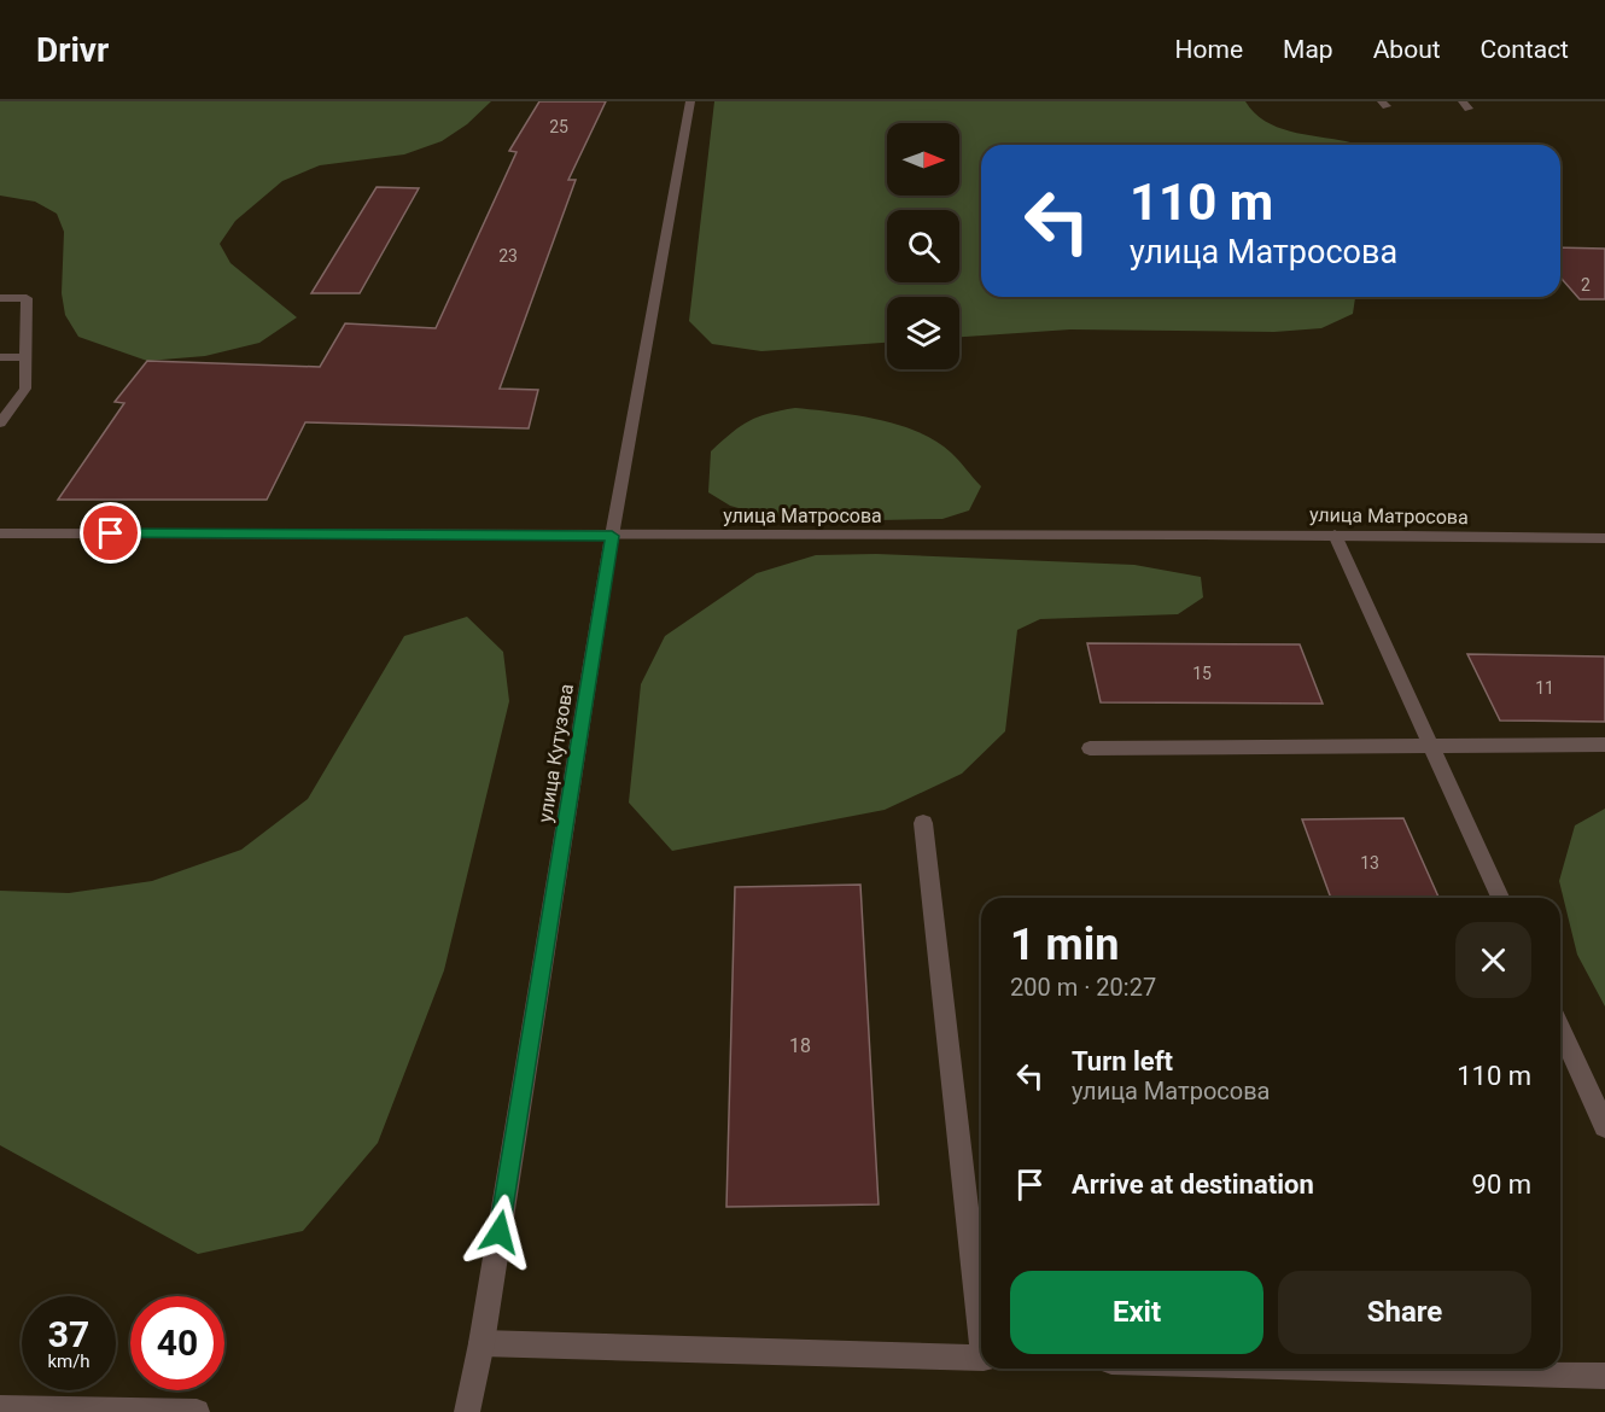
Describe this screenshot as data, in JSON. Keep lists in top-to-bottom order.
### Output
{
  "streets": {
    "street": ["улица Матросова", "улица Кутузова"]
  },
  "crossings": [
    ["улица Матросова", "улица Кутузова"]
  ],
  "house_numbers": [
    "25",
    "23",
    "2",
    "15",
    "11",
    "13",
    "18"
  ],
  "north": "right",
  "page": {
    "header": "Drivr",
    "nav": [
      "Home",
      "Map",
      "About",
      "Contact"
    ],
    "turn": ["110 m", "улица Матросова"],
    "heading": ["1 min", "200 m · 20:27"],
    "list": [
      {
        "name": "Turn left",
        "note": "улица Матросова",
        "value": "110 m"
      },
      {
        "name": "Arrive at destination",
        "value": "90 m"
      }
    ],
    "buttons": ["Exit", "Share"],
    "speed": "37 km/h",
    "limit": "40"
  }
}
